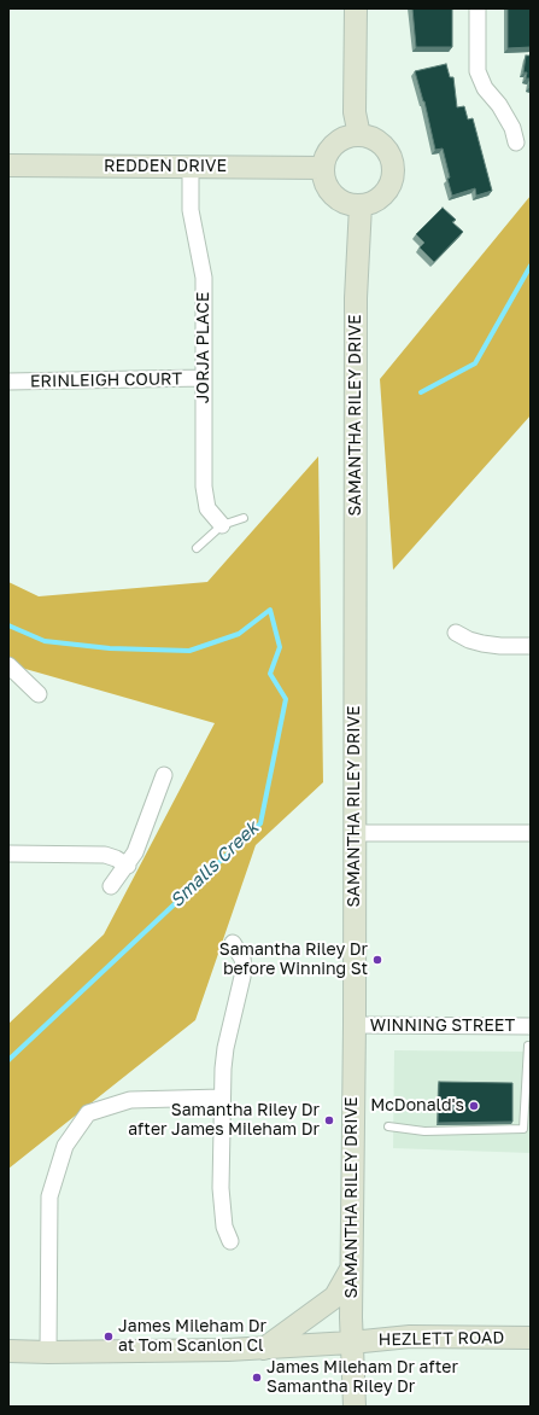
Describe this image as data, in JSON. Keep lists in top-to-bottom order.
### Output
{
  "streets": {
    "main road": ["REDDEN DRIVE", "SAMANTHA RILEY DRIVE", "HEZLETT ROAD"],
    "street": ["JORJA PLACE", "ERINLEIGH COURT", "WINNING STREET"]
  },
  "crossings": [
    ["REDDEN DRIVE", "JORJA PLACE"],
    ["REDDEN DRIVE", "SAMANTHA RILEY DRIVE"],
    ["JORJA PLACE", "ERINLEIGH COURT"],
    ["SAMANTHA RILEY DRIVE", "WINNING STREET"],
    ["SAMANTHA RILEY DRIVE", "HEZLETT ROAD"]
  ],
  "water": ["Smalls Creek"],
  "places": [
    "Samantha Riley Dr before Winning St",
    "McDonald's",
    "Samantha Riley Dr after James Mileham Dr",
    "James Mileham Dr at Tom Scanlon Cl",
    "James Mileham Dr after Samantha Riley Dr"
  ]
}
